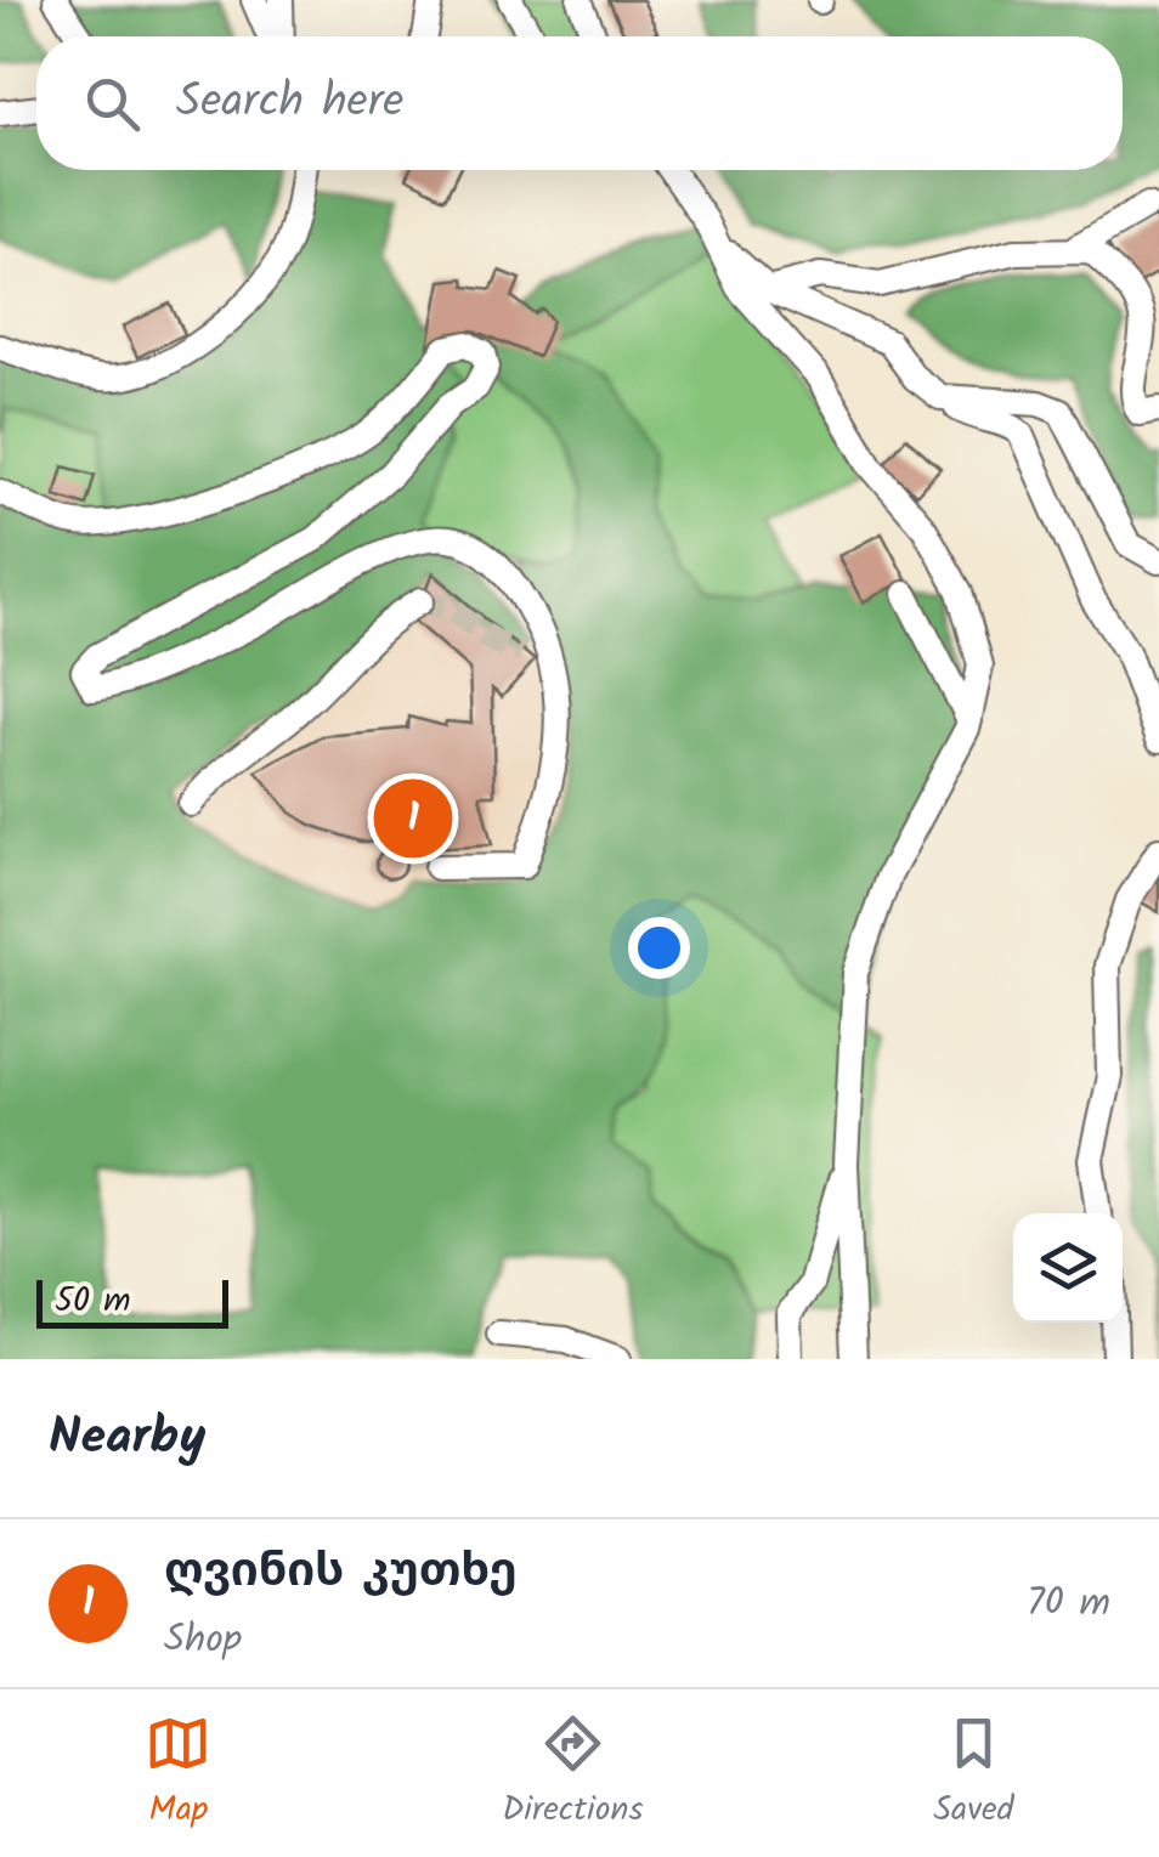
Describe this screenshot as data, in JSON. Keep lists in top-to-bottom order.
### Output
{
  "scale_bar": "50 m",
  "page": {
    "search": "Search here",
    "pins": "1",
    "scale": "50 m",
    "heading": "Nearby",
    "list": [
      {
        "mark": "1",
        "name": "ღვინის კუთხე",
        "note": "Shop",
        "value": "70 m"
      }
    ],
    "nav": ["Map", "Directions", "Saved"]
  }
}
